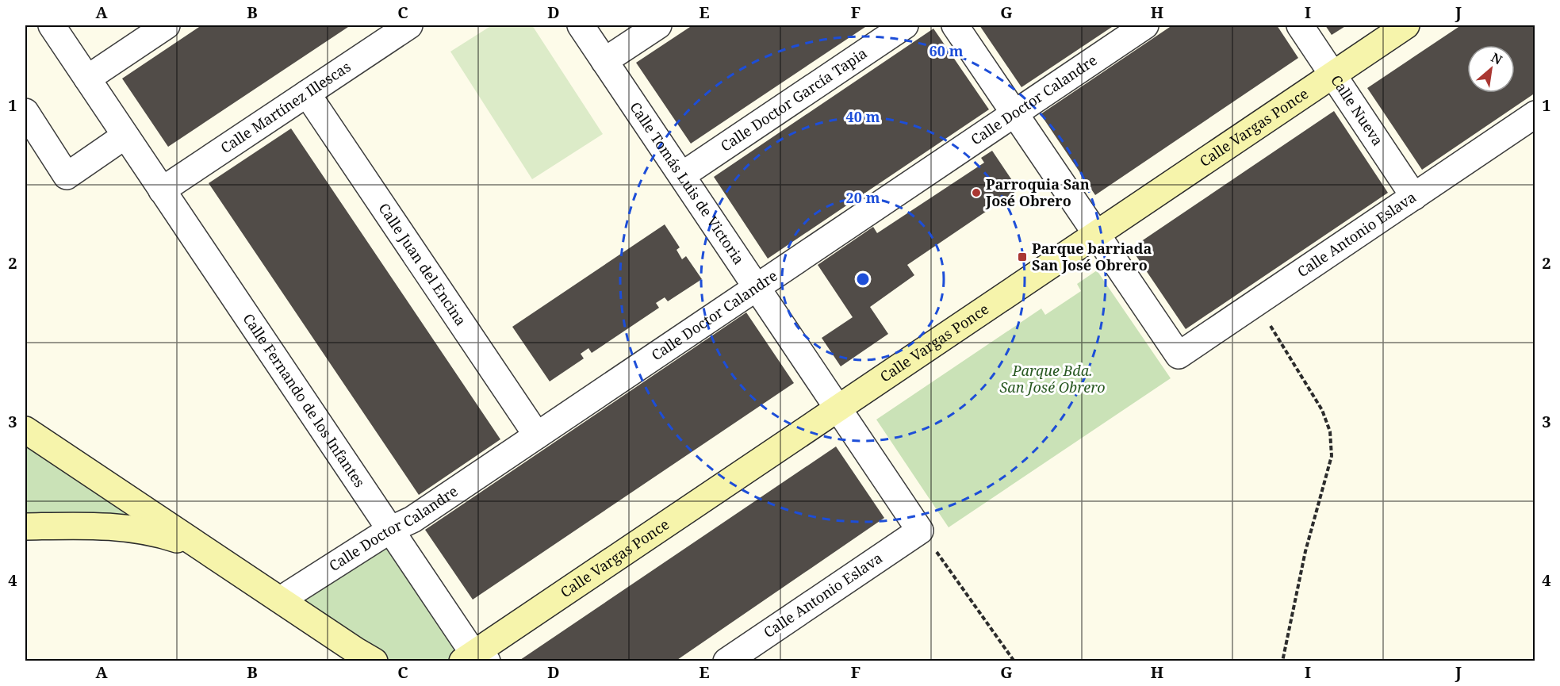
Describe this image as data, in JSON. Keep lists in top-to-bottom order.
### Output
{
  "streets": {
    "street": [
      "Calle Doctor García Tapia",
      "Calle Doctor Calandre",
      "Calle Martínez Illescas",
      "Calle Nueva",
      "Calle Vargas Ponce",
      "Calle Tomás Luis de Victoria",
      "Calle Antonio Eslava",
      "Calle Juan del Encina",
      "Calle Fernando de los Infantes"
    ]
  },
  "crossings": [
    ["Calle Doctor García Tapia", "Calle Tomás Luis de Victoria"],
    ["Calle Doctor Calandre", "Calle Tomás Luis de Victoria"],
    ["Calle Doctor Calandre", "Calle Juan del Encina"],
    ["Calle Doctor Calandre", "Calle Fernando de los Infantes"],
    ["Calle Martínez Illescas", "Calle Juan del Encina"],
    ["Calle Martínez Illescas", "Calle Fernando de los Infantes"],
    ["Calle Nueva", "Calle Vargas Ponce"],
    ["Calle Nueva", "Calle Antonio Eslava"],
    ["Calle Vargas Ponce", "Calle Tomás Luis de Victoria"],
    ["Calle Vargas Ponce", "Calle Antonio Eslava"],
    ["Calle Vargas Ponce", "Calle Fernando de los Infantes"],
    ["Calle Tomás Luis de Victoria", "Calle Antonio Eslava"]
  ],
  "parks": ["Parque Bda. San José Obrero"],
  "places": {
    "other": ["Parroquia San José Obrero"],
    "transit": ["Parque barriada San José Obrero"]
  },
  "north": "top right",
  "grid": {
    "columns": [
      "A",
      "B",
      "C",
      "D",
      "E",
      "F",
      "G",
      "H",
      "I",
      "J"
    ],
    "rows": [
      "1",
      "2",
      "3",
      "4"
    ]
  },
  "rings": ["60 m", "40 m", "20 m"]
}
